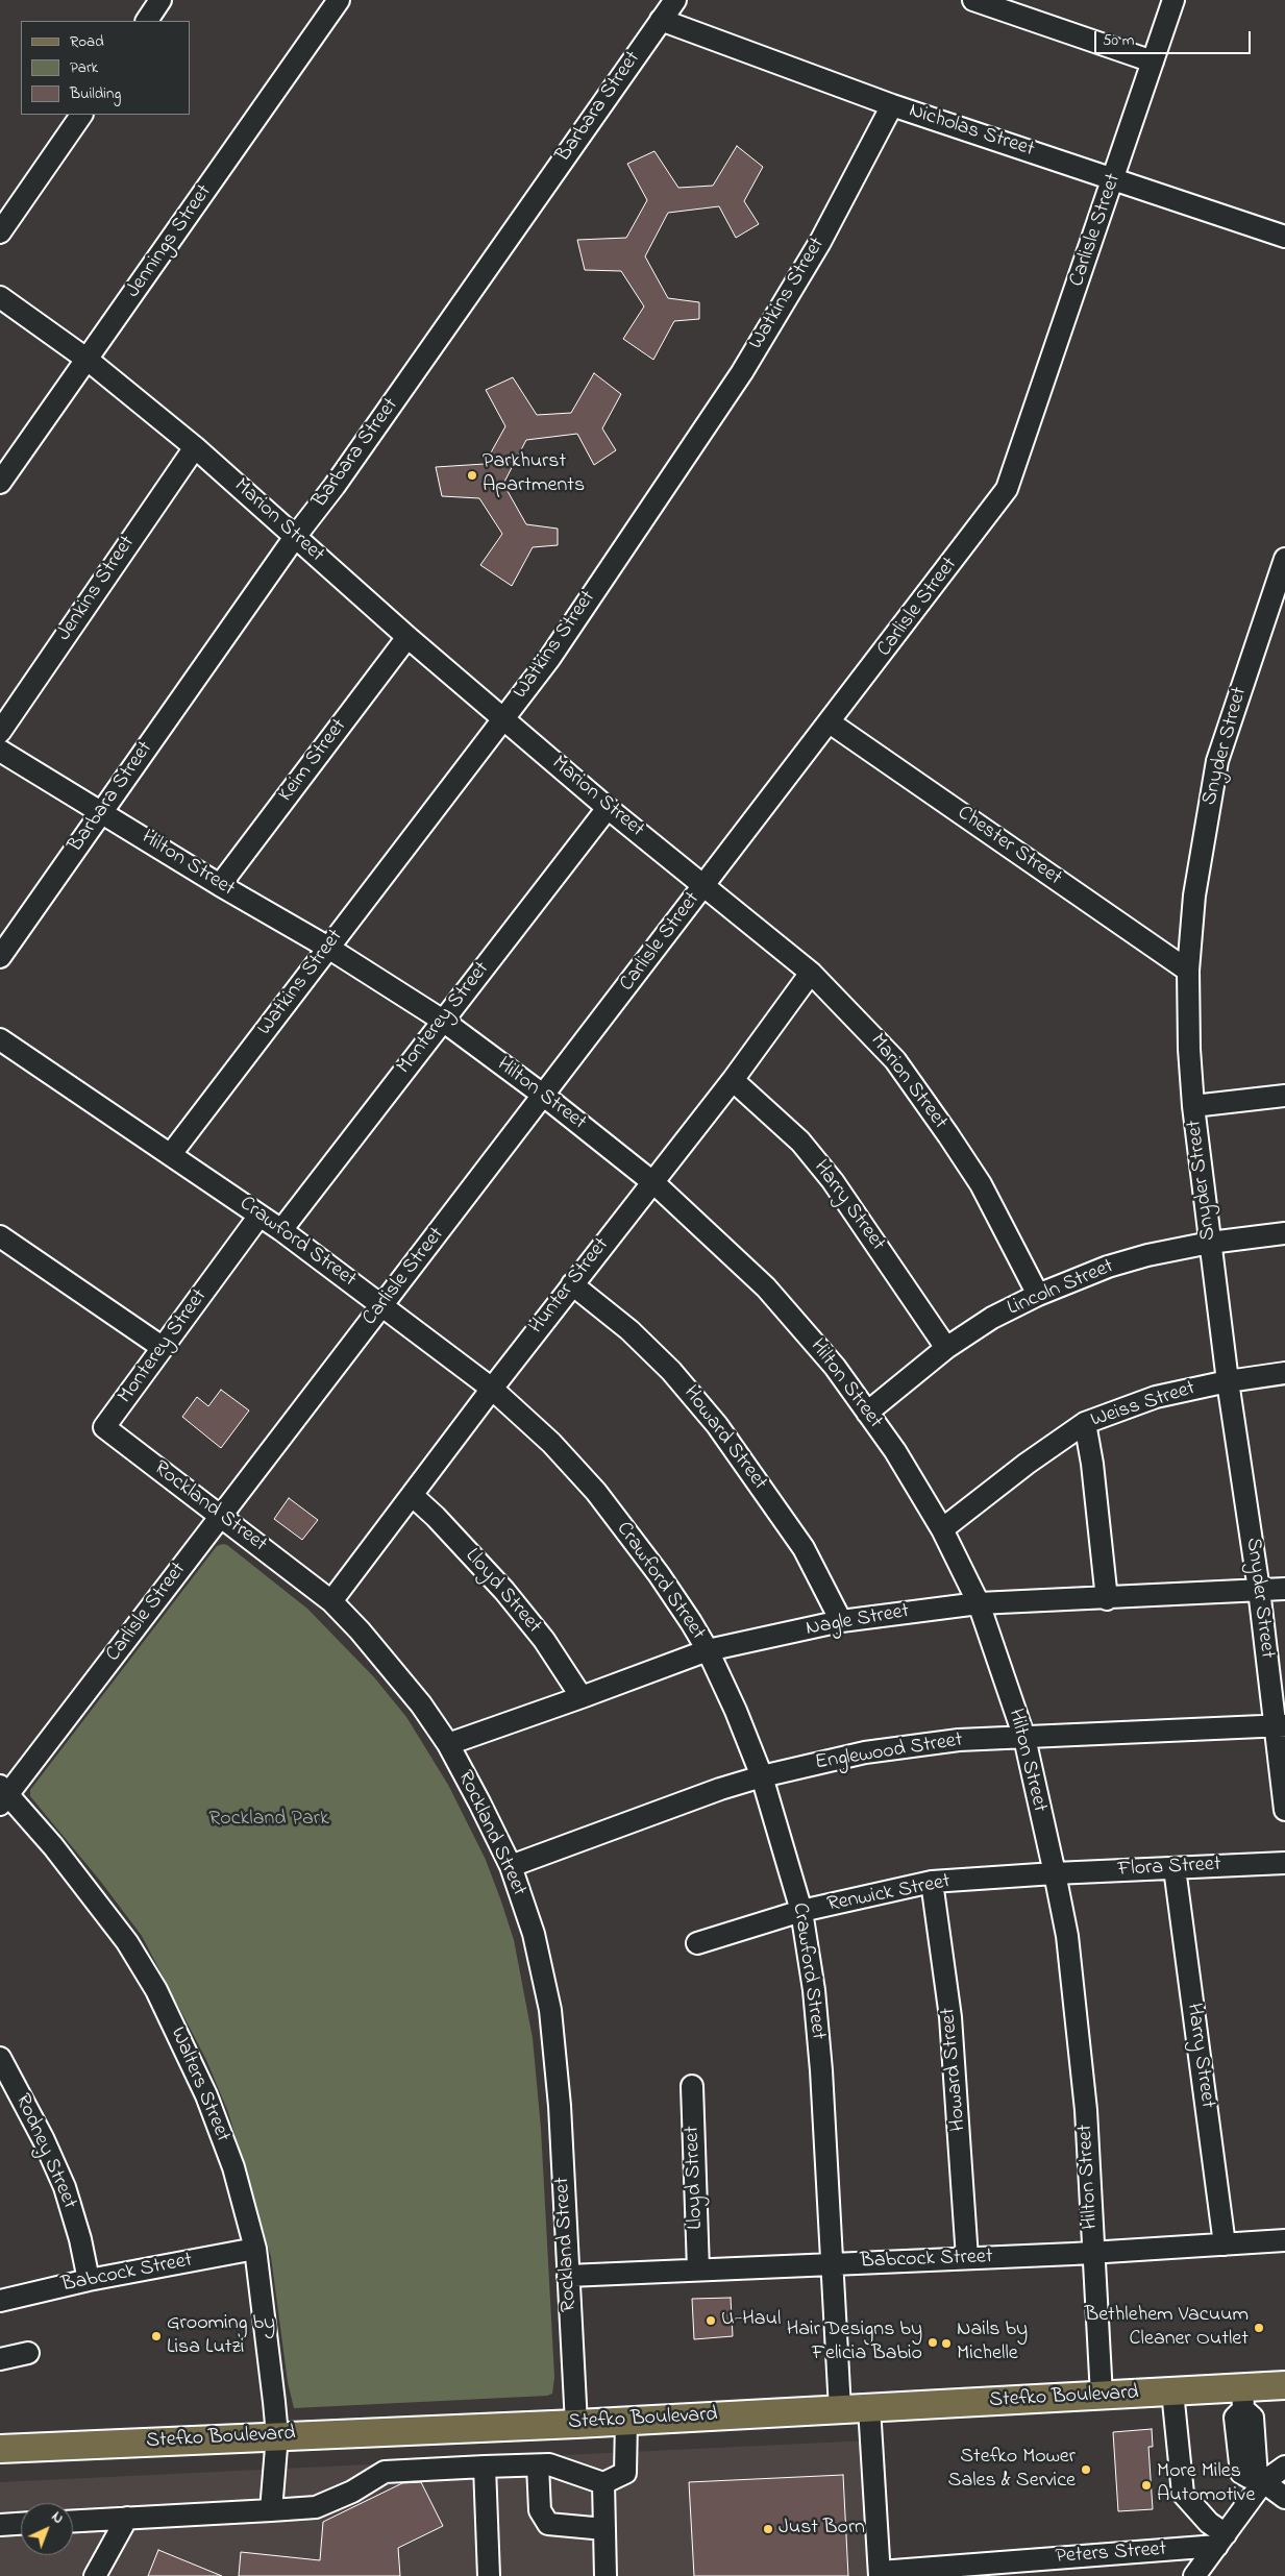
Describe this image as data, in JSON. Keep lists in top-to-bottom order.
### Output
{
  "streets": {
    "main road": ["Stefko Boulevard"],
    "street": [
      "Barbara Street",
      "Nicholas Street",
      "Carlisle Street",
      "Jennings Street",
      "Watkins Street",
      "Marion Street",
      "Jenkins Street",
      "Snyder Street",
      "Keim Street",
      "Chester Street",
      "Hilton Street",
      "Monterey Street",
      "Harry Street",
      "Crawford Street",
      "Hunter Street",
      "Lincoln Street",
      "Weiss Street",
      "Howard Street",
      "Rockland Street",
      "Lloyd Street",
      "Nagle Street",
      "Englewood Street",
      "Flora Street",
      "Renwick Street",
      "Walters Street",
      "Rodney Street",
      "Babcock Street",
      "Peters Street"
    ]
  },
  "crossings": [
    ["Barbara Street", "Nicholas Street"],
    ["Barbara Street", "Marion Street"],
    ["Barbara Street", "Hilton Street"],
    ["Nicholas Street", "Carlisle Street"],
    ["Nicholas Street", "Watkins Street"],
    ["Carlisle Street", "Marion Street"],
    ["Carlisle Street", "Chester Street"],
    ["Carlisle Street", "Hilton Street"],
    ["Carlisle Street", "Crawford Street"],
    ["Carlisle Street", "Rockland Street"],
    ["Carlisle Street", "Walters Street"],
    ["Jennings Street", "Marion Street"],
    ["Watkins Street", "Marion Street"],
    ["Watkins Street", "Hilton Street"],
    ["Watkins Street", "Crawford Street"],
    ["Marion Street", "Jenkins Street"],
    ["Marion Street", "Keim Street"],
    ["Marion Street", "Monterey Street"],
    ["Marion Street", "Hunter Street"],
    ["Marion Street", "Lincoln Street"],
    ["Snyder Street", "Chester Street"],
    ["Snyder Street", "Lincoln Street"],
    ["Snyder Street", "Weiss Street"],
    ["Snyder Street", "Nagle Street"],
    ["Snyder Street", "Englewood Street"],
    ["Keim Street", "Hilton Street"],
    ["Hilton Street", "Monterey Street"],
    ["Hilton Street", "Hunter Street"],
    ["Hilton Street", "Lincoln Street"],
    ["Hilton Street", "Weiss Street"],
    ["Hilton Street", "Nagle Street"],
    ["Hilton Street", "Englewood Street"],
    ["Hilton Street", "Flora Street"],
    ["Hilton Street", "Renwick Street"],
    ["Hilton Street", "Babcock Street"],
    ["Hilton Street", "Stefko Boulevard"],
    ["Monterey Street", "Crawford Street"],
    ["Monterey Street", "Rockland Street"],
    ["Harry Street", "Hunter Street"],
    ["Harry Street", "Lincoln Street"],
    ["Harry Street", "Flora Street"],
    ["Harry Street", "Babcock Street"],
    ["Crawford Street", "Hunter Street"],
    ["Crawford Street", "Nagle Street"],
    ["Crawford Street", "Englewood Street"],
    ["Crawford Street", "Renwick Street"],
    ["Crawford Street", "Babcock Street"],
    ["Crawford Street", "Stefko Boulevard"],
    ["Hunter Street", "Howard Street"],
    ["Hunter Street", "Rockland Street"],
    ["Hunter Street", "Lloyd Street"],
    ["Howard Street", "Nagle Street"],
    ["Howard Street", "Renwick Street"],
    ["Howard Street", "Babcock Street"],
    ["Rockland Street", "Nagle Street"],
    ["Rockland Street", "Englewood Street"],
    ["Rockland Street", "Babcock Street"],
    ["Rockland Street", "Stefko Boulevard"],
    ["Lloyd Street", "Nagle Street"],
    ["Lloyd Street", "Babcock Street"],
    ["Flora Street", "Renwick Street"],
    ["Walters Street", "Babcock Street"],
    ["Walters Street", "Stefko Boulevard"],
    ["Rodney Street", "Babcock Street"]
  ],
  "parks": ["Rockland Park"],
  "places": [
    "Parkhurst Apartments",
    "U-Haul",
    "Bethlehem Vacuum Cleaner Outlet",
    "Grooming by Lisa Lutzi",
    "Hair Designs by Felicia Babio",
    "Nails by Michelle",
    "Stefko Mower Sales & Service",
    "More Miles Automotive",
    "Just Born"
  ],
  "legend": ["Road", "Park", "Building"],
  "scale_bar": "50 m",
  "north": "top right"
}
